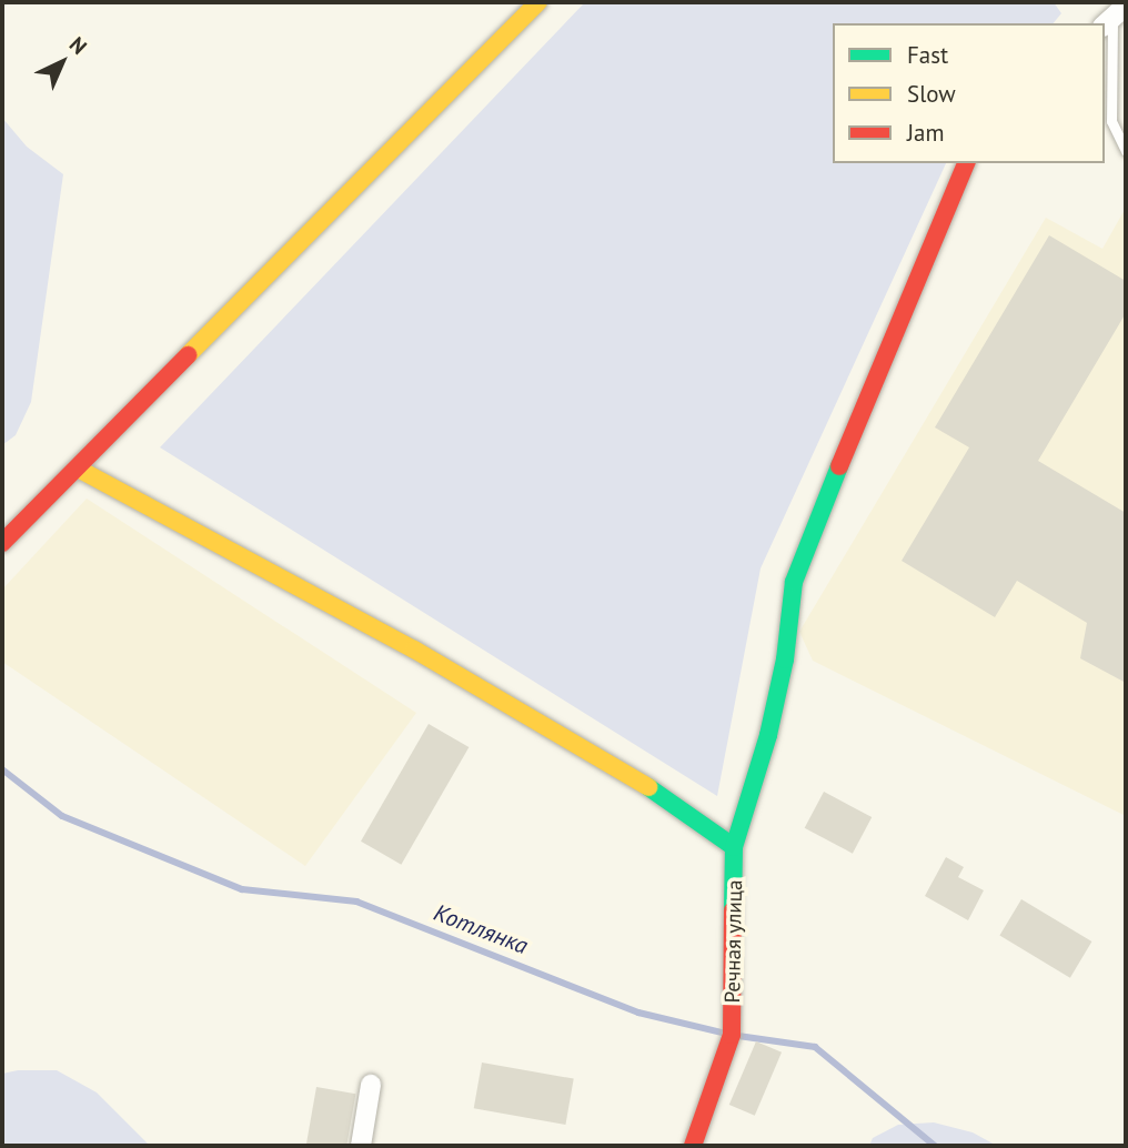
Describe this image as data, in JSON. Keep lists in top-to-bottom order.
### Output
{
  "streets": {
    "street": ["Речная улица"]
  },
  "water": ["Котлянка"],
  "legend": ["Fast", "Slow", "Jam"],
  "north": "top right"
}
